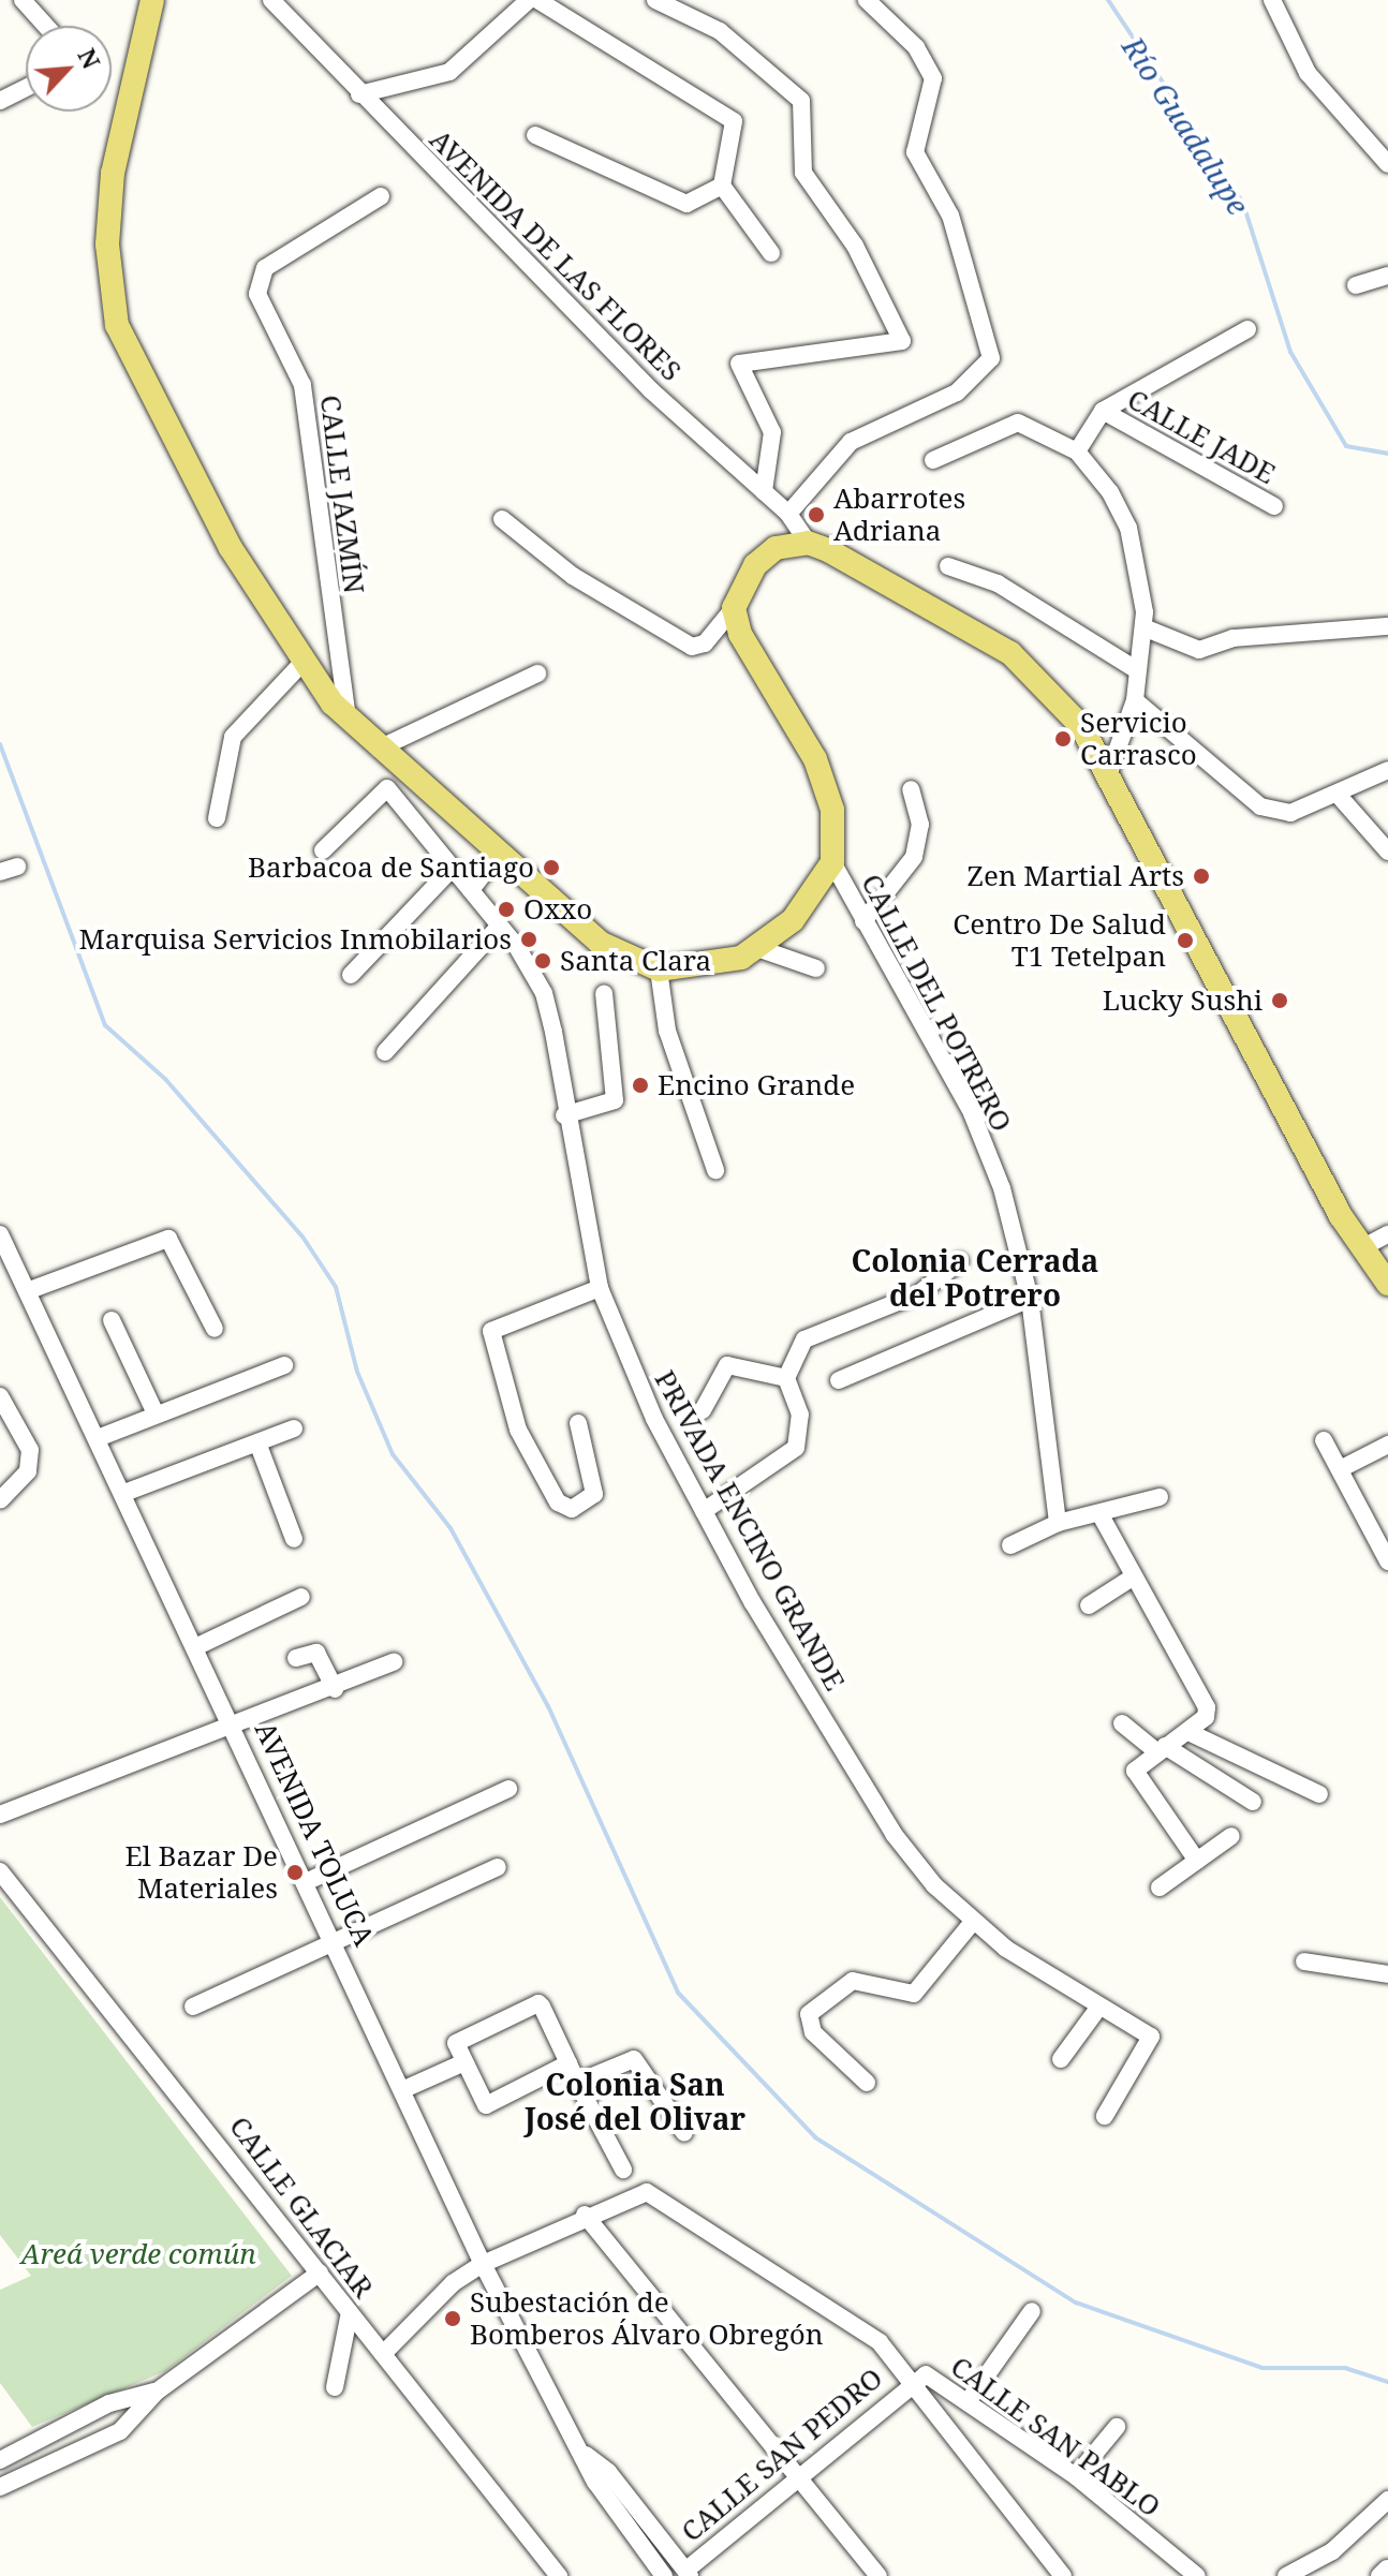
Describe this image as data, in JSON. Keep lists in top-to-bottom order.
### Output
{
  "streets": {
    "street": [
      "AVENIDA DE LAS FLORES",
      "CALLE JADE",
      "CALLE JAZMÍN",
      "CALLE DEL POTRERO",
      "PRIVADA ENCINO GRANDE",
      "AVENIDA TOLUCA",
      "CALLE GLACIAR",
      "CALLE SAN PABLO",
      "CALLE SAN PEDRO"
    ]
  },
  "crossings": [
    ["AVENIDA TOLUCA", "CALLE SAN PABLO"],
    ["AVENIDA TOLUCA", "CALLE SAN PEDRO"],
    ["CALLE GLACIAR", "CALLE SAN PABLO"],
    ["CALLE SAN PABLO", "CALLE SAN PEDRO"]
  ],
  "districts": ["Colonia Cerrada del Potrero", "Colonia San José del Olivar"],
  "water": ["Río Guadalupe"],
  "parks": ["Areá verde común"],
  "places": [
    "Abarrotes Adriana",
    "Servicio Carrasco",
    "Barbacoa de Santiago",
    "Zen Martial Arts",
    "Oxxo",
    "Marquisa Servicios Inmobilarios",
    "Centro De Salud T1 Tetelpan",
    "Santa Clara",
    "Lucky Sushi",
    "Encino Grande",
    "El Bazar De Materiales",
    "Subestación de Bomberos Álvaro Obregón"
  ],
  "north": "top right"
}
